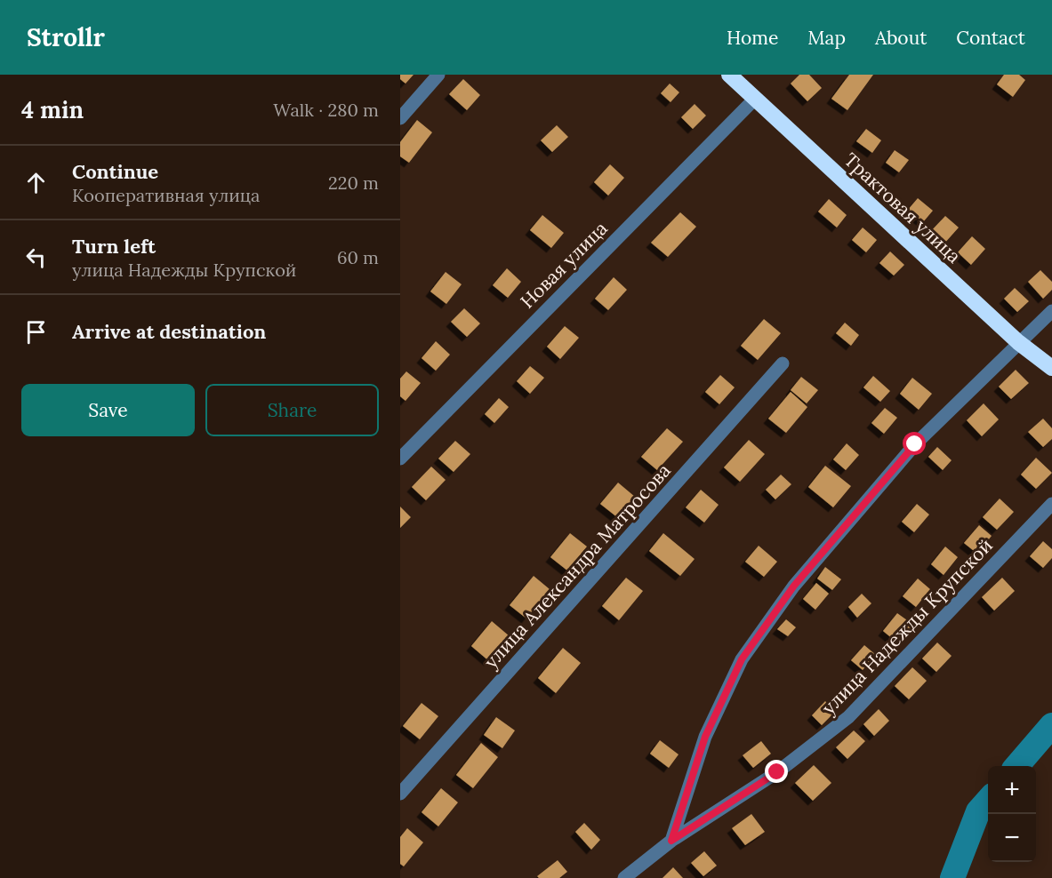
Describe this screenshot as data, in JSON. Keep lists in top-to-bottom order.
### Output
{
  "streets": {
    "highway": ["Трактовая улица"],
    "street": ["Новая улица", "улица Александра Матросова", "улица Надежды Крупской"]
  },
  "crossings": [
    ["Трактовая улица", "Новая улица"]
  ],
  "page": {
    "header": "Strollr",
    "nav": [
      "Home",
      "Map",
      "About",
      "Contact"
    ],
    "heading": ["4 min", "Walk · 280 m"],
    "list": [
      ["Continue", "Кооперативная улица", "220 m"],
      ["Turn left", "улица Надежды Крупской", "60 m"],
      "Arrive at destination"
    ],
    "buttons": ["Save", "Share"],
    "map_buttons": ["+", "−"]
  }
}
